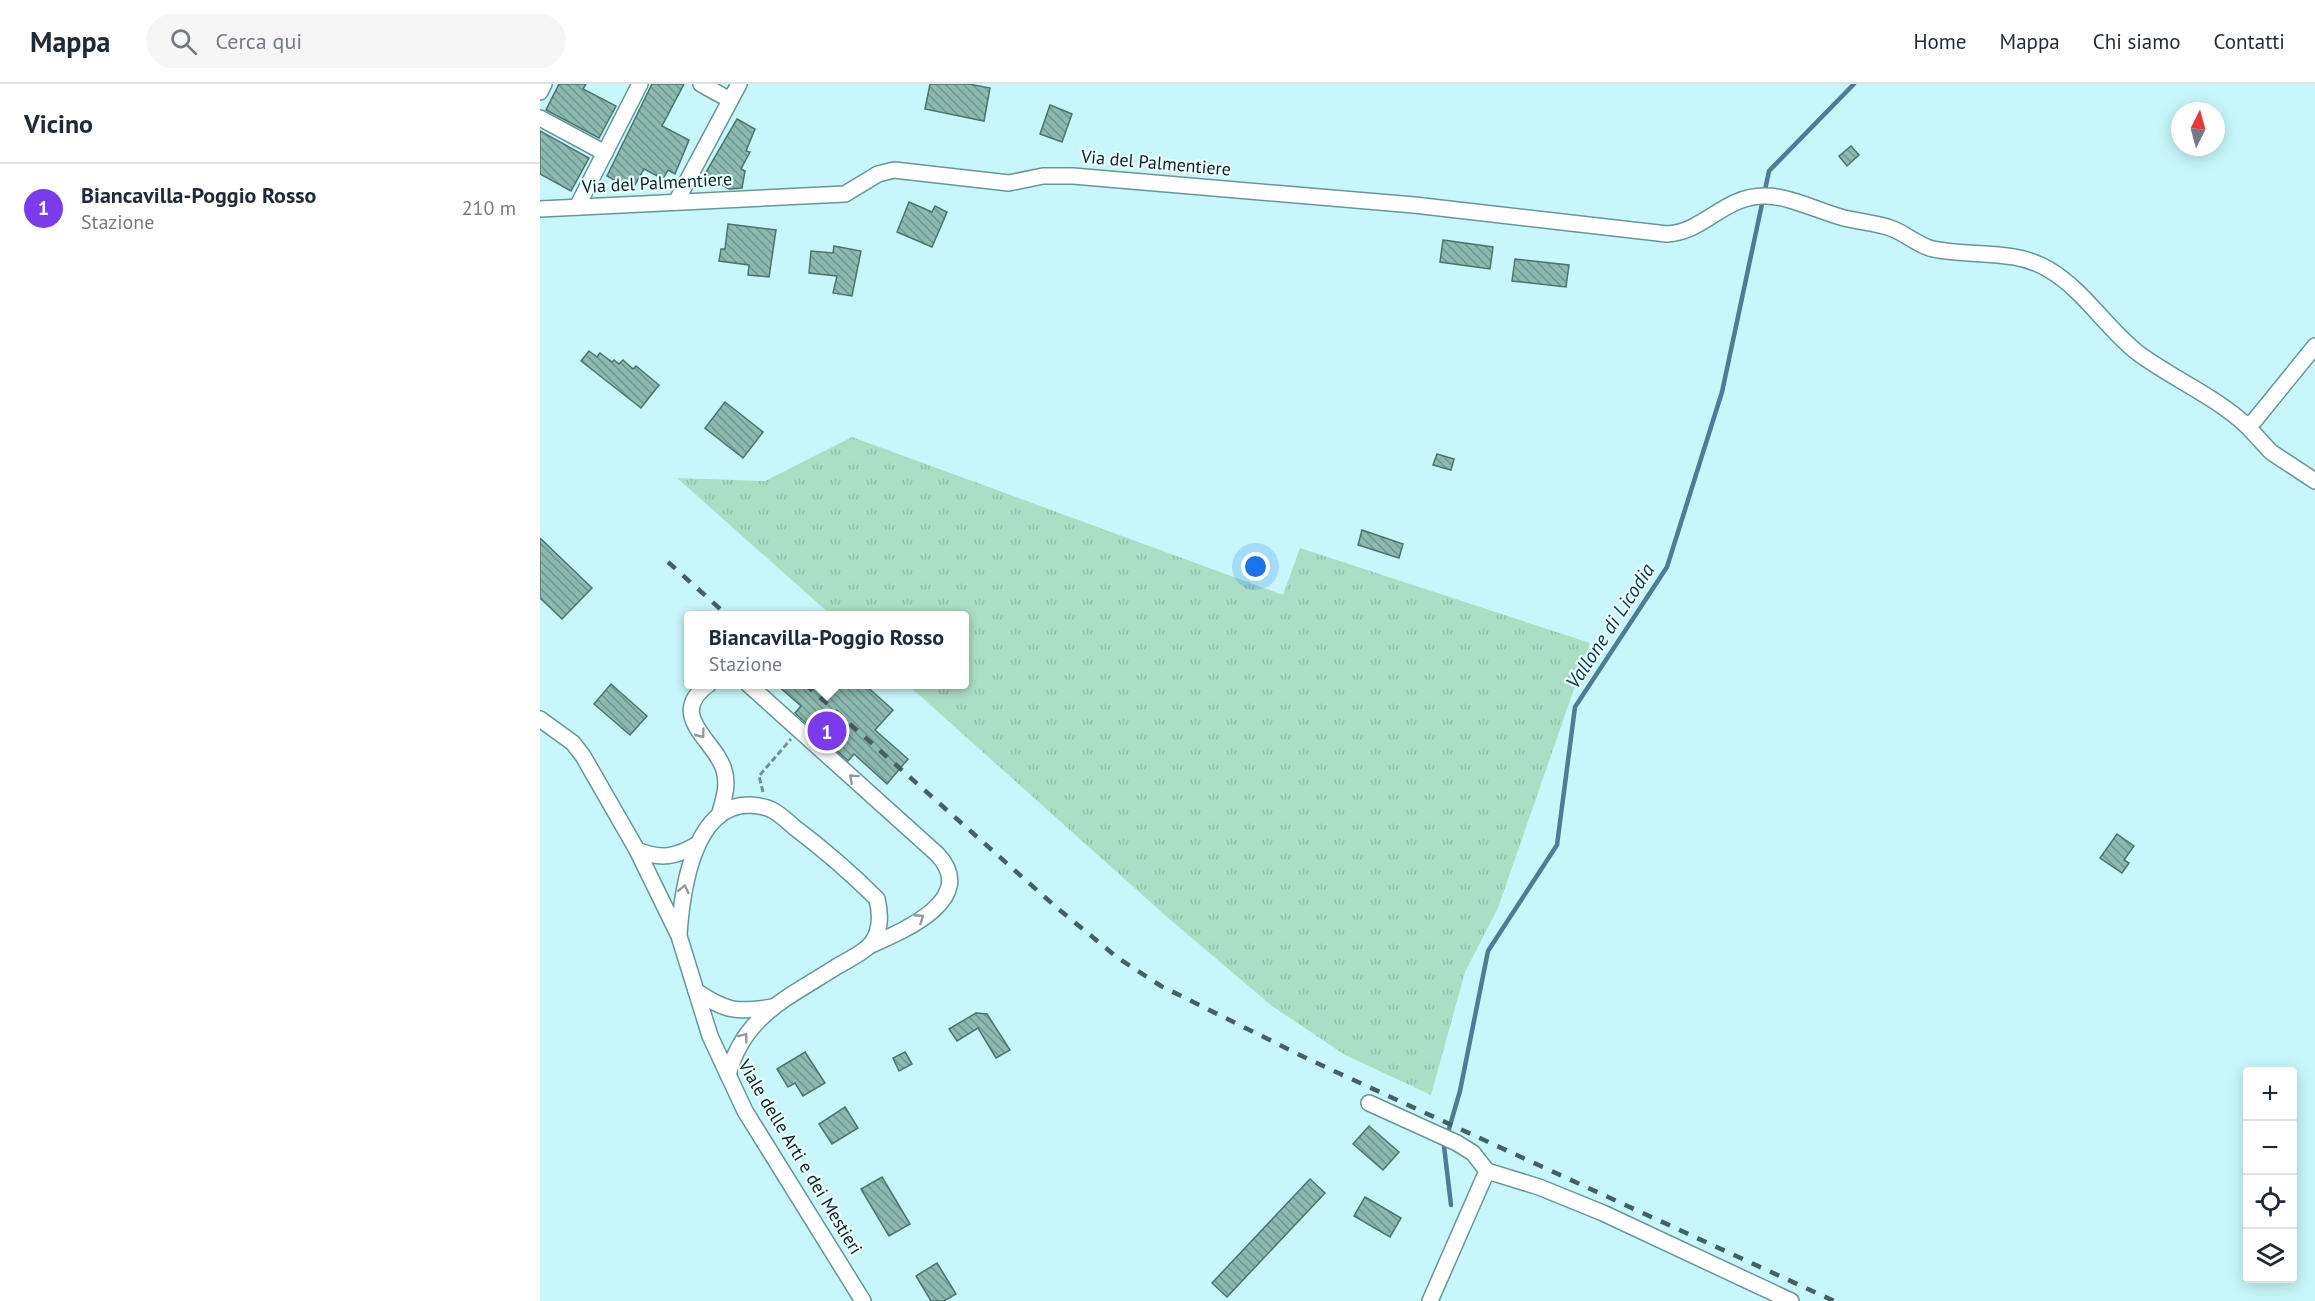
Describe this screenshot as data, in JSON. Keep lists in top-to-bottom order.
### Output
{
  "streets": {
    "street": ["Via del Palmentiere", "Viale delle Arti e dei Mestieri"]
  },
  "water": ["Vallone di Licodia"],
  "north": "top",
  "page": {
    "header": "Mappa",
    "search": "Cerca qui",
    "nav": [
      "Home",
      "Mappa",
      "Chi siamo",
      "Contatti"
    ],
    "heading": "Vicino",
    "list": [
      {
        "mark": "1",
        "name": "Biancavilla-Poggio Rosso",
        "note": "Stazione",
        "value": "210 m"
      }
    ],
    "popup": ["Biancavilla-Poggio Rosso", "Stazione"],
    "pins": "1",
    "map_buttons": ["+", "−"]
  }
}
